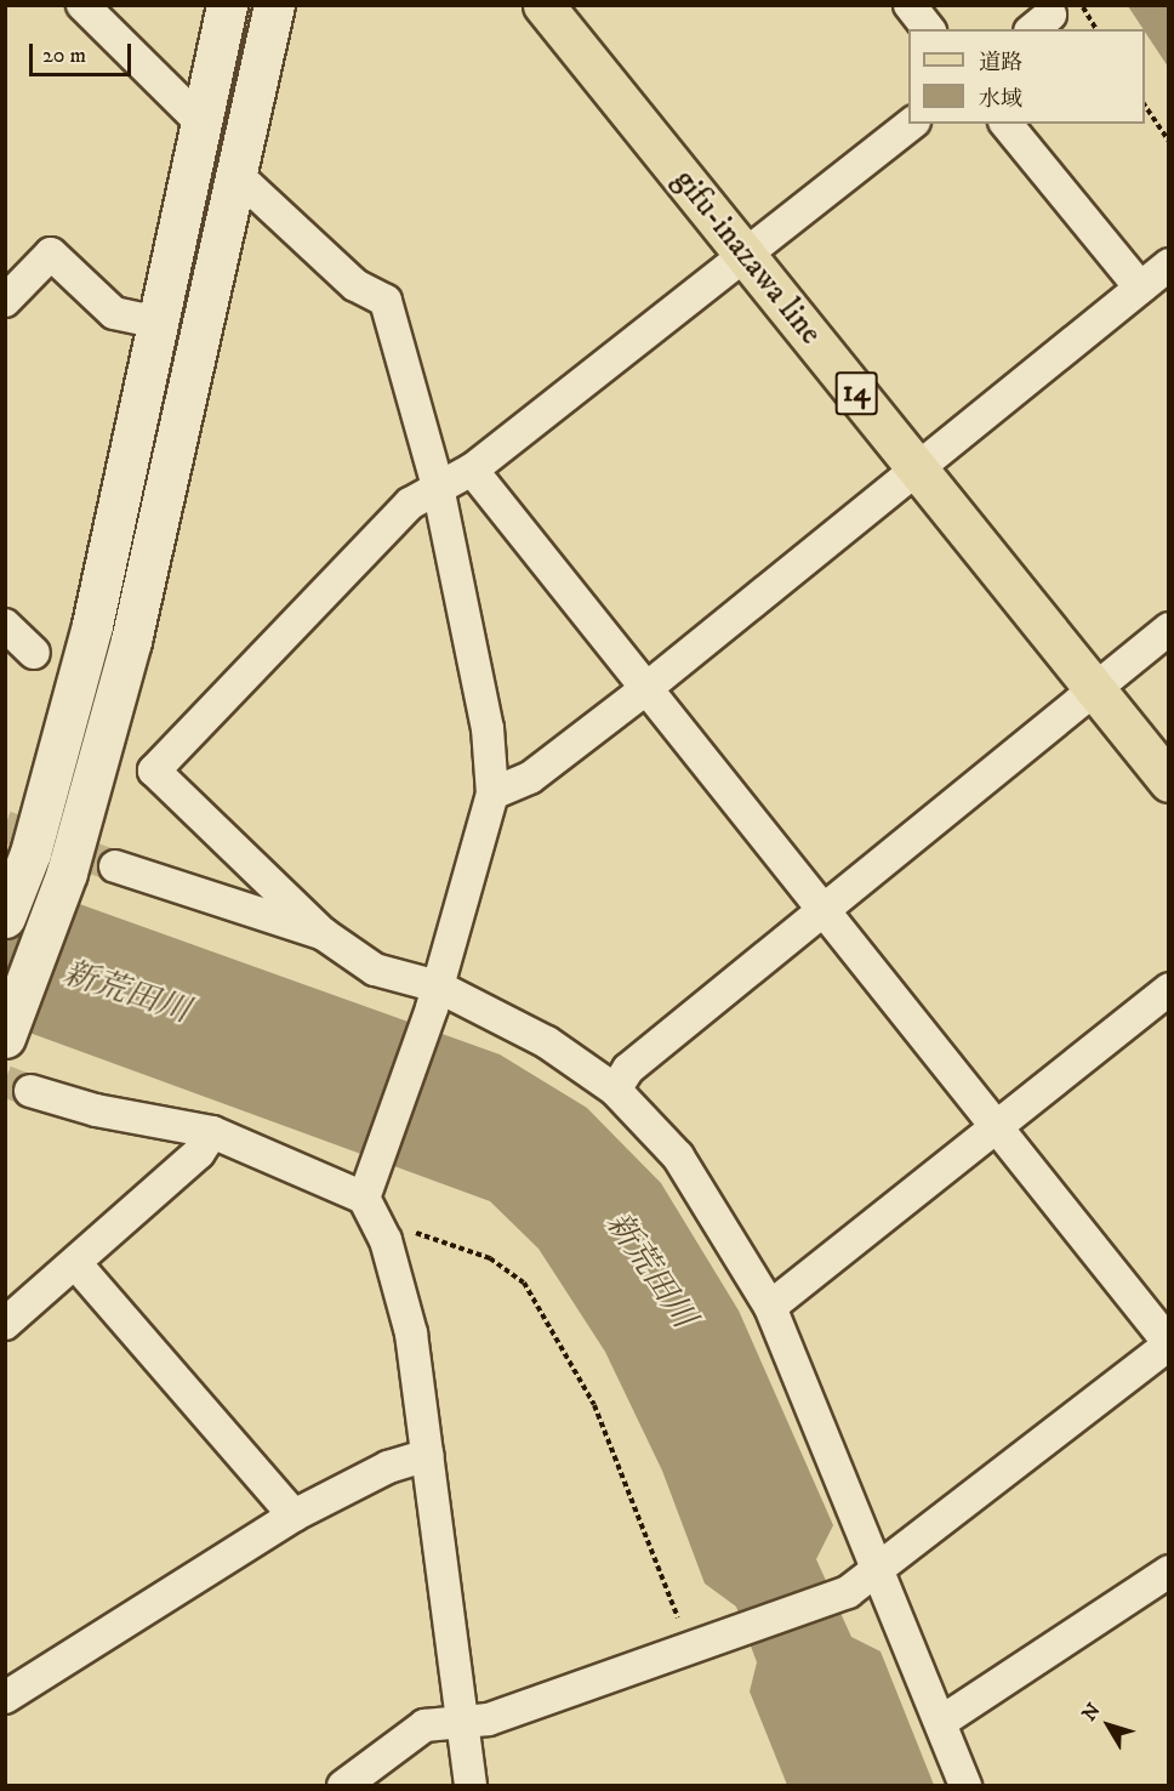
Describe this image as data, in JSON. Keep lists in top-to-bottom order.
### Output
{
  "streets": {
    "main road": ["gifu-inazawa line", "14"]
  },
  "water": ["新荒田川"],
  "legend": ["道路", "水域"],
  "scale_bar": "20 m",
  "north": "top left"
}
